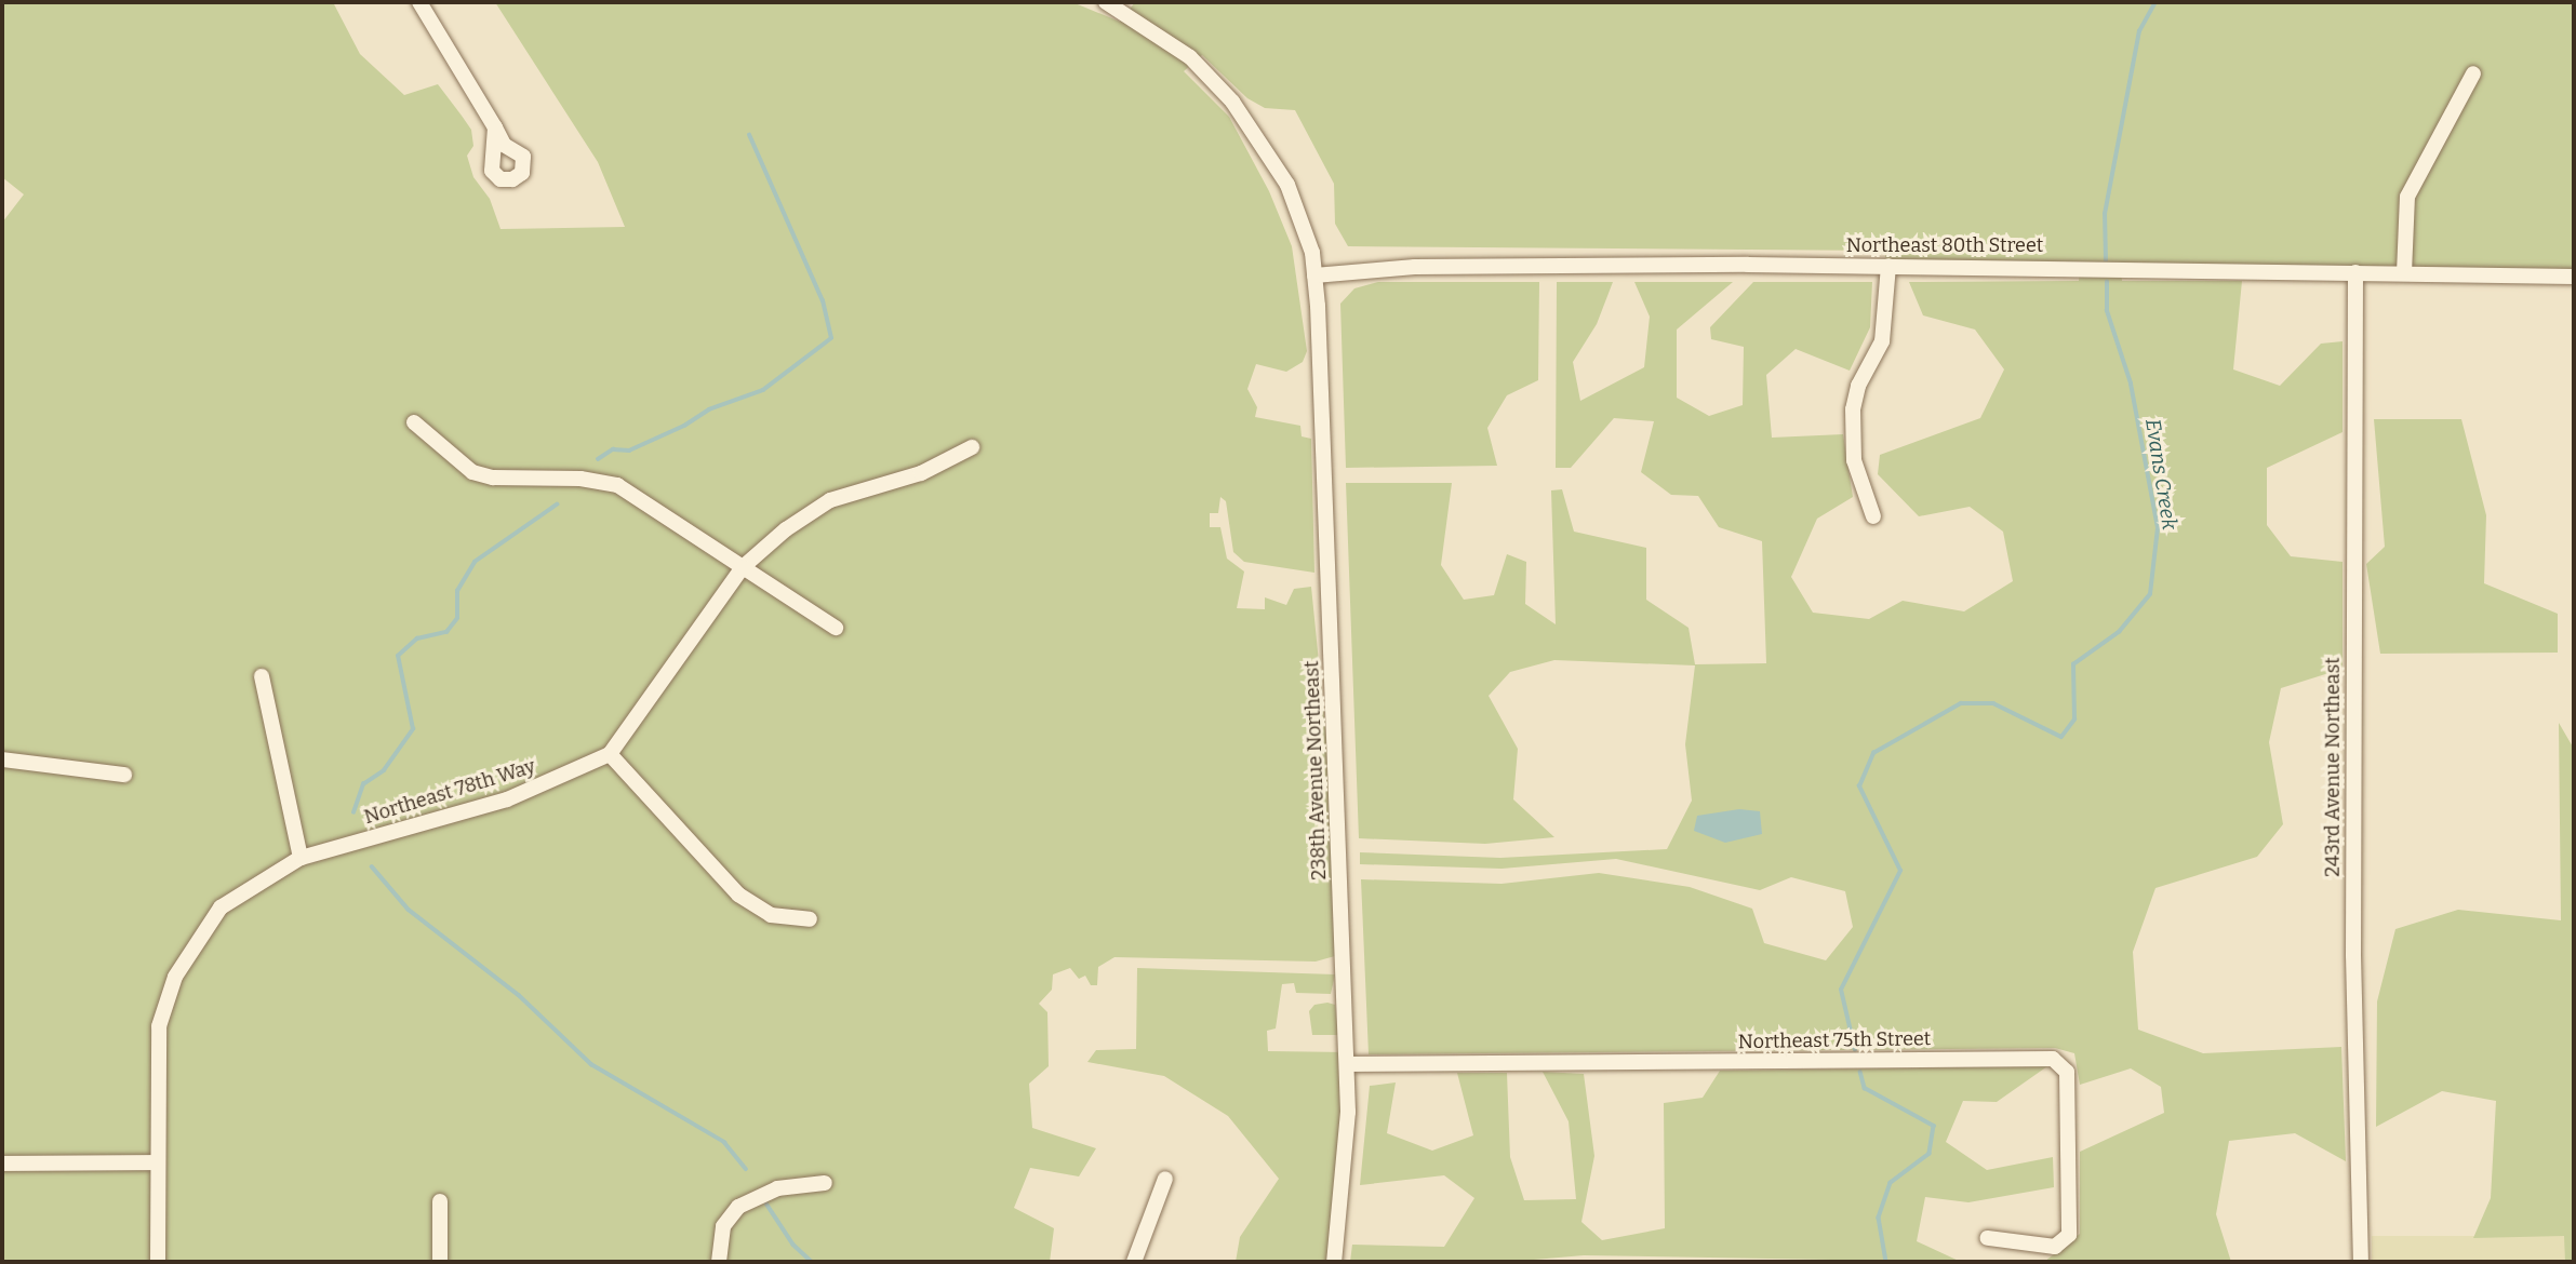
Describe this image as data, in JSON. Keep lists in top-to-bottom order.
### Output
{
  "streets": {
    "street": [
      "Northeast 80th Street",
      "243rd Avenue Northeast",
      "238th Avenue Northeast",
      "Northeast 78th Way",
      "Northeast 75th Street"
    ]
  },
  "crossings": [
    ["Northeast 80th Street", "243rd Avenue Northeast"],
    ["Northeast 80th Street", "238th Avenue Northeast"],
    ["238th Avenue Northeast", "Northeast 75th Street"]
  ],
  "water": ["Evans Creek"]
}
